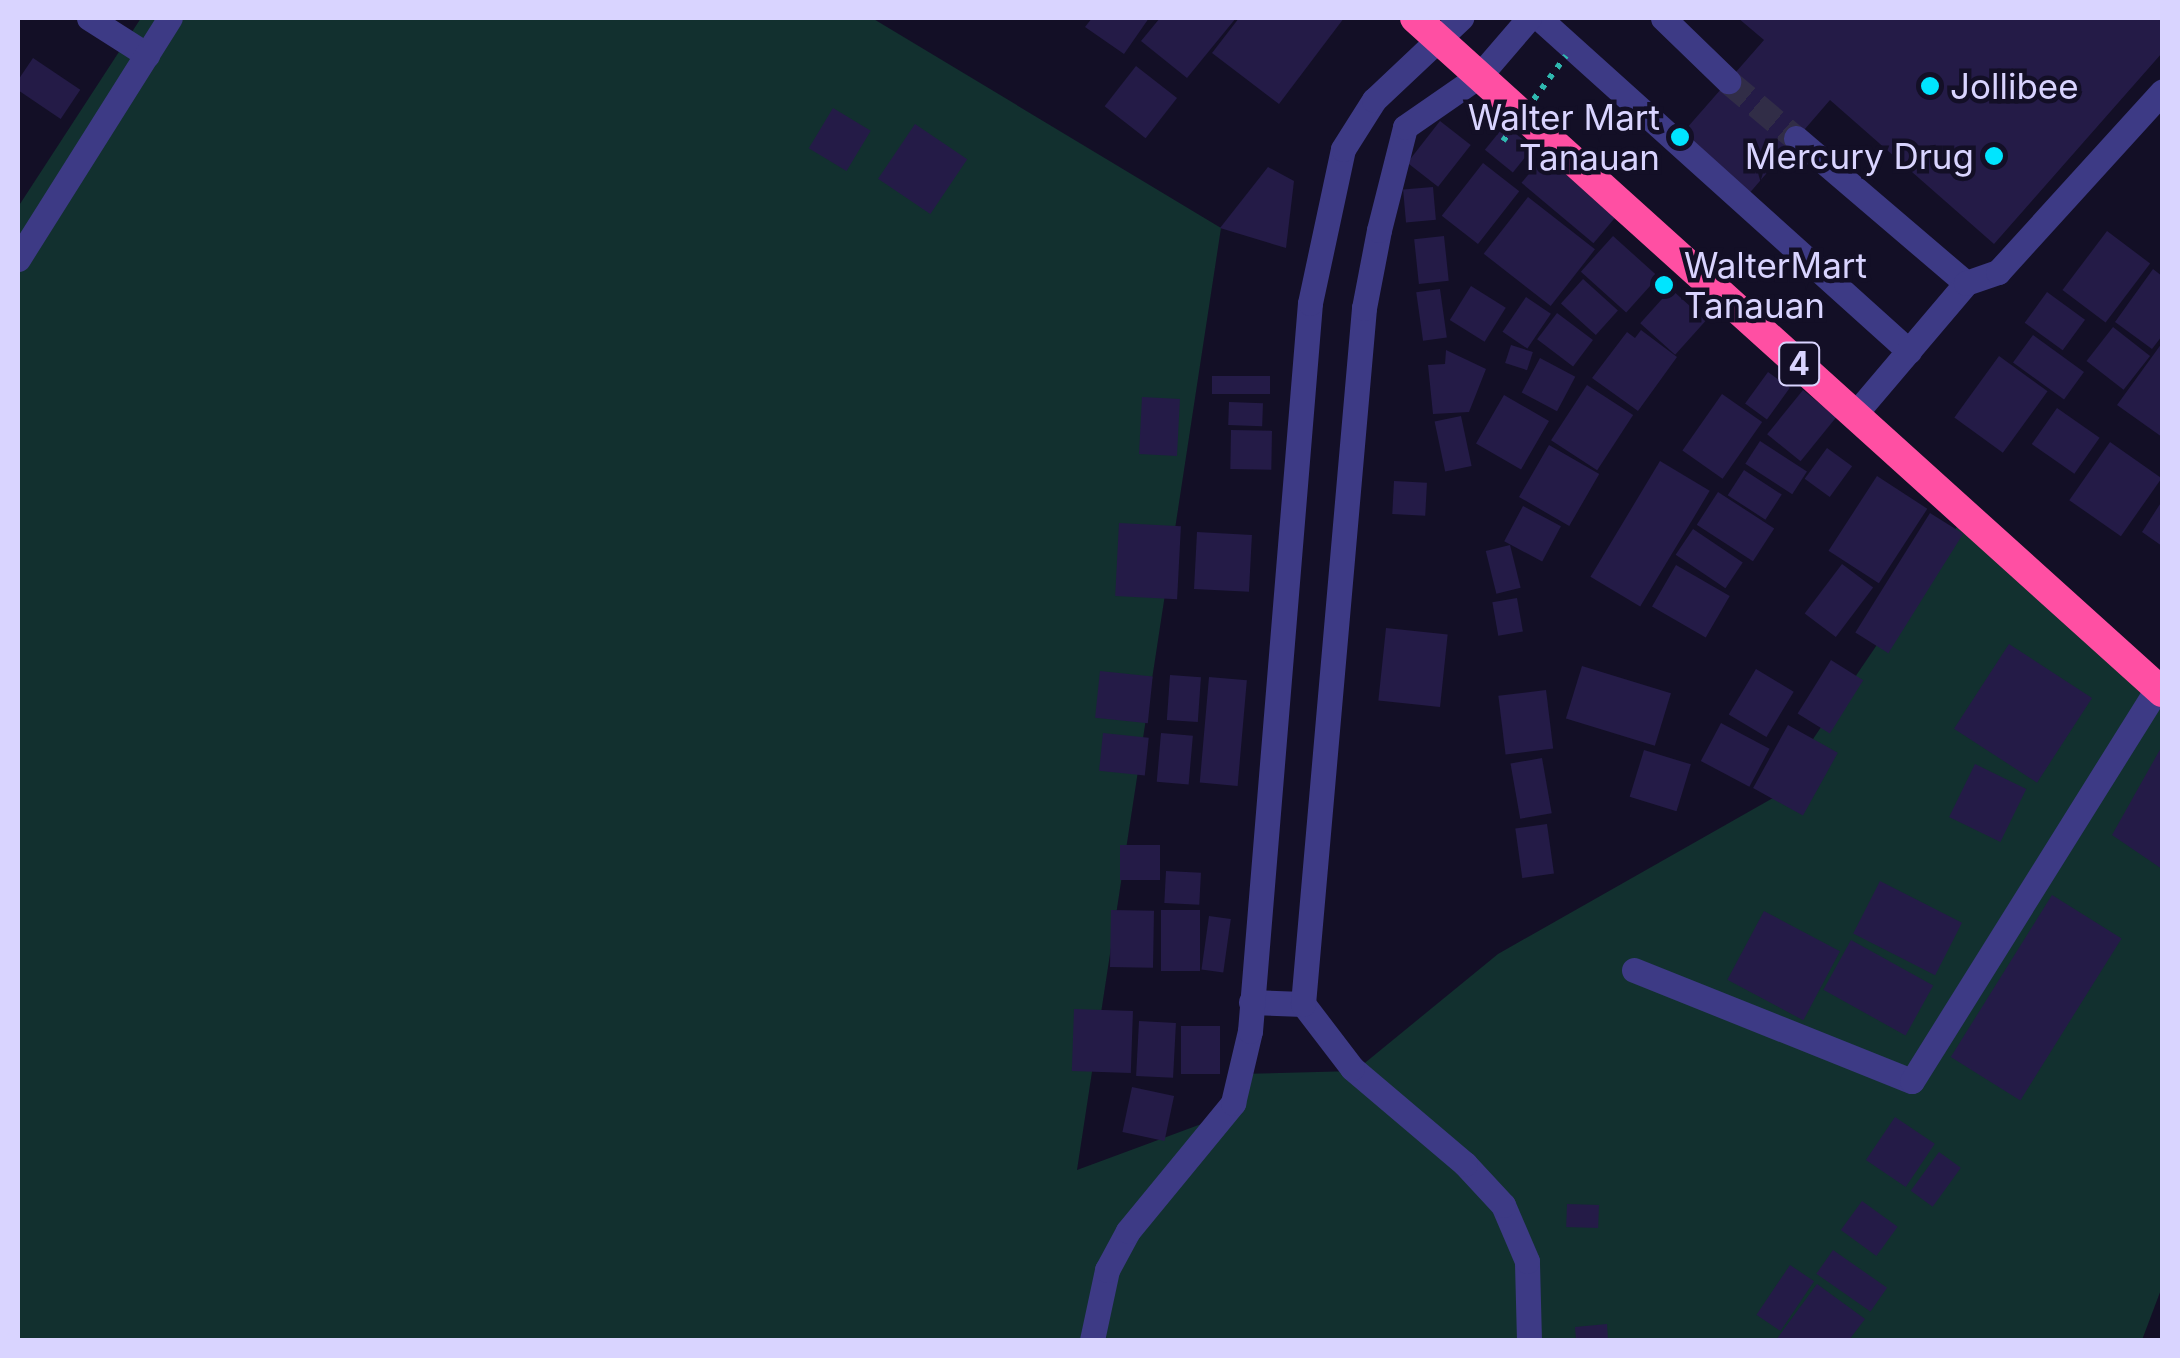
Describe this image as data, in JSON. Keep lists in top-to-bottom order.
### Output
{
  "streets": {
    "highway": ["4"]
  },
  "places": [
    "Jollibee",
    "Walter Mart Tanauan",
    "Mercury Drug",
    "WalterMart Tanauan"
  ]
}
